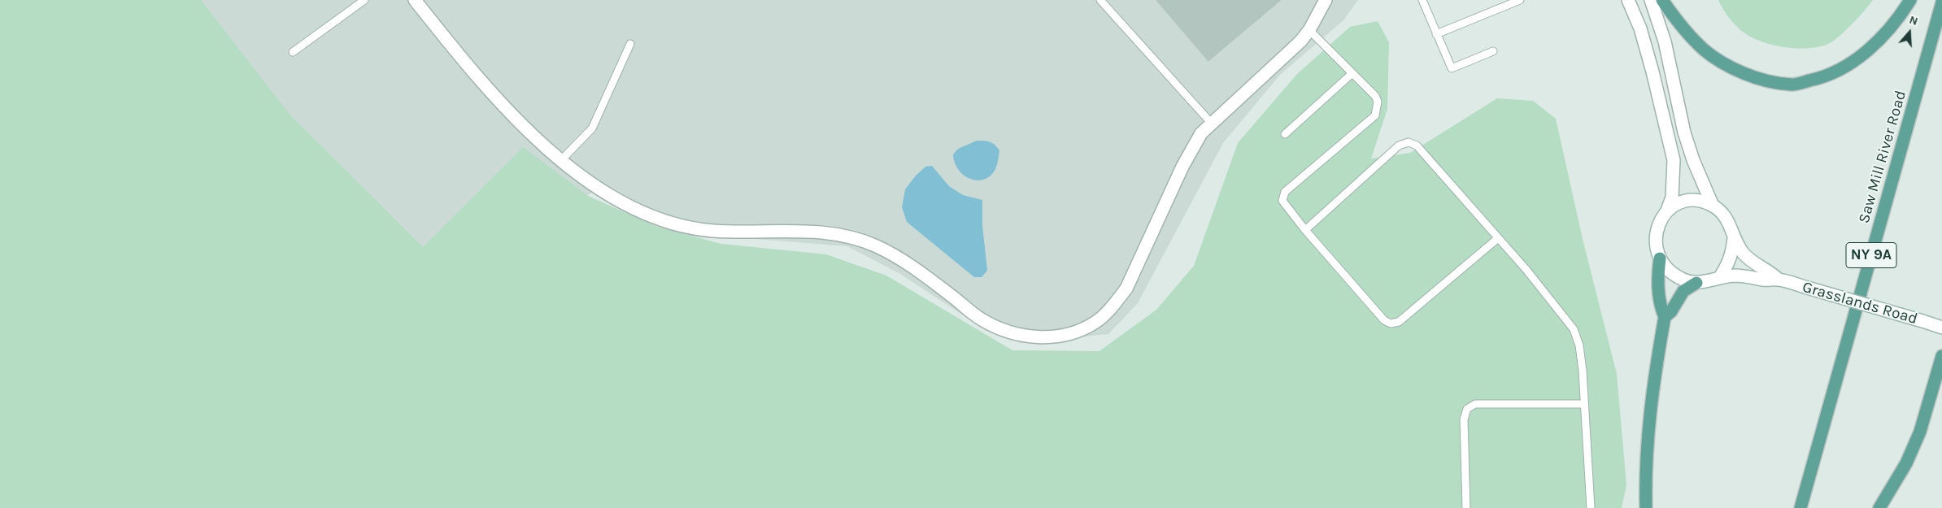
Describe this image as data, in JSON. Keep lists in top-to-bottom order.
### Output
{
  "streets": {
    "main road": ["Saw Mill River Road", "NY 9A"],
    "street": ["Grasslands Road"]
  },
  "north": "top"
}
